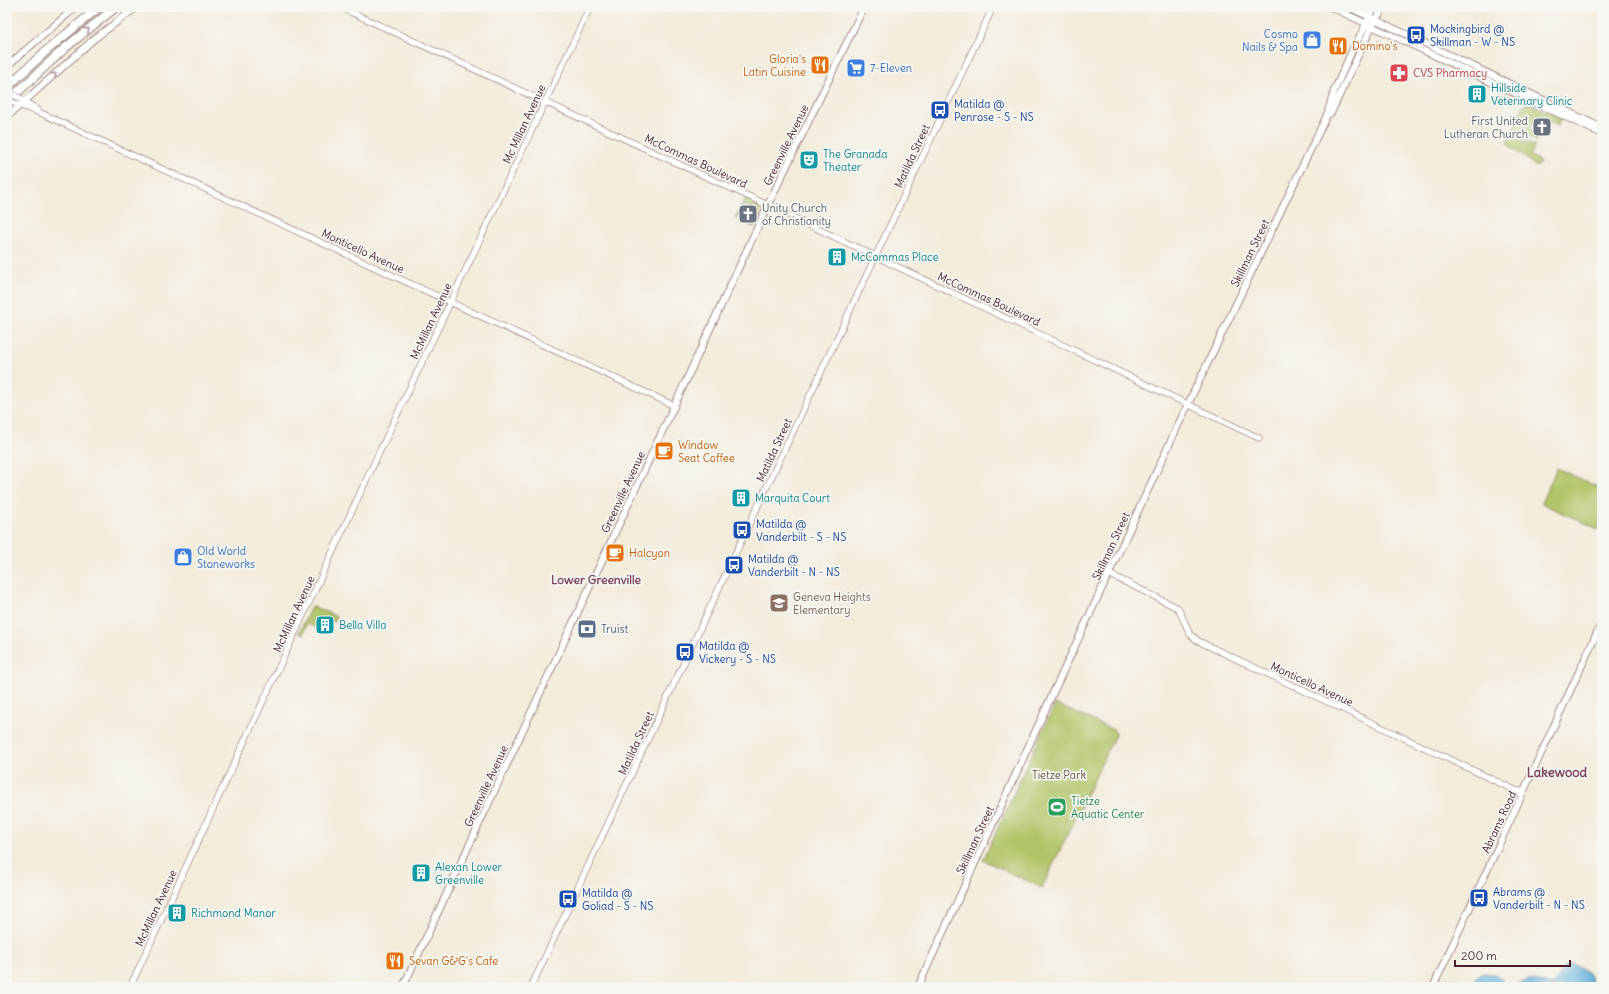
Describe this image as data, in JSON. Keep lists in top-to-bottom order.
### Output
{
  "streets": {
    "main road": ["Greenville Avenue", "Skillman Street", "Abrams Road"],
    "street": [
      "Mc Millan Avenue",
      "Matilda Street",
      "McCommas Boulevard",
      "Monticello Avenue",
      "McMillan Avenue"
    ]
  },
  "crossings": [
    ["Mc Millan Avenue", "McCommas Boulevard"],
    ["Mc Millan Avenue", "McMillan Avenue"],
    ["Greenville Avenue", "McCommas Boulevard"],
    ["Greenville Avenue", "Monticello Avenue"],
    ["Matilda Street", "McCommas Boulevard"],
    ["McCommas Boulevard", "Skillman Street"],
    ["Monticello Avenue", "Skillman Street"],
    ["Monticello Avenue", "McMillan Avenue"],
    ["Monticello Avenue", "Abrams Road"]
  ],
  "districts": ["Lower Greenville", "Lakewood"],
  "parks": ["Tietze Park"],
  "places": {
    "bus stop": [
      "Mockingbird @ Skillman - W - NS",
      "Matilda @ Penrose - S - NS",
      "Matilda @ Vanderbilt - S - NS",
      "Matilda @ Vanderbilt - N - NS",
      "Matilda @ Vickery - S - NS",
      "Abrams @ Vanderbilt - N - NS",
      "Matilda @ Goliad - S - NS"
    ],
    "shop": ["Cosmo Nails & Spa", "Old World Stoneworks"],
    "restaurant": ["Domino's", "Gloria's Latin Cuisine", "Sevan G&G's Cafe"],
    "supermarket": ["7-Eleven"],
    "pharmacy": ["CVS Pharmacy"],
    "building": [
      "Hillside Veterinary Clinic",
      "McCommas Place",
      "Marquita Court",
      "Bella Villa",
      "Alexan Lower Greenville",
      "Richmond Manor"
    ],
    "church": ["First United Lutheran Church", "Unity Church of Christianity"],
    "theatre": ["The Granada Theater"],
    "cafe": ["Window Seat Coffee", "Halcyon"],
    "school or university": ["Geneva Heights Elementary"],
    "bank": ["Truist"],
    "sports": ["Tietze Aquatic Center"]
  },
  "scale_bar": "200 m"
}
